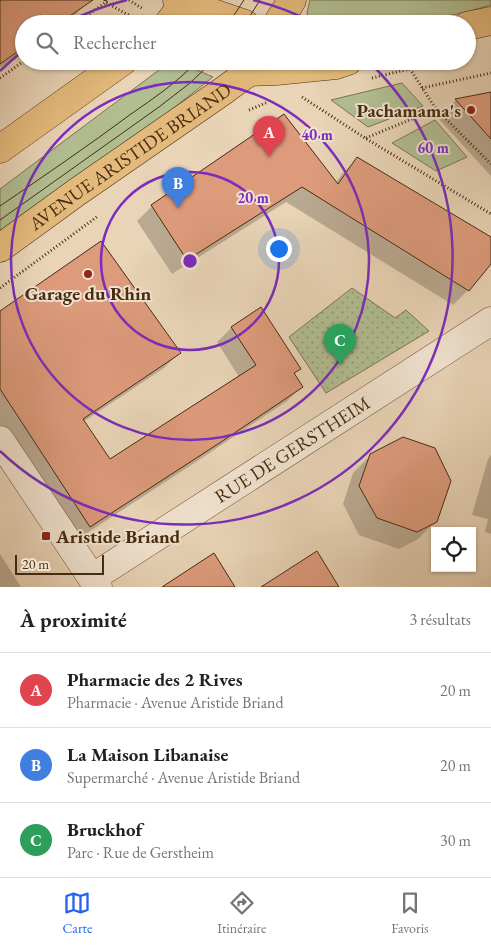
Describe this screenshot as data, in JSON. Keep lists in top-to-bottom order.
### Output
{
  "streets": {
    "main road": ["AVENUE ARISTIDE BRIAND"],
    "street": ["RUE DE GERSTHEIM"]
  },
  "places": {
    "other": ["Pachamama's", "Garage du Rhin"],
    "transit": ["Aristide Briand"]
  },
  "scale_bar": "20 m",
  "page": {
    "search": "Rechercher",
    "pins": ["A", "B", "C"],
    "scale": "20 m",
    "heading": ["À proximité", "3 résultats"],
    "list": [
      {
        "mark": "A",
        "name": "Pharmacie des 2 Rives",
        "note": "Pharmacie · Avenue Aristide Briand",
        "value": "20 m"
      },
      {
        "mark": "B",
        "name": "La Maison Libanaise",
        "note": "Supermarché · Avenue Aristide Briand",
        "value": "20 m"
      },
      {
        "mark": "C",
        "name": "Bruckhof",
        "note": "Parc · Rue de Gerstheim",
        "value": "30 m"
      }
    ],
    "nav": ["Carte", "Itinéraire", "Favoris"]
  },
  "rings": ["40 m", "60 m", "20 m"]
}
